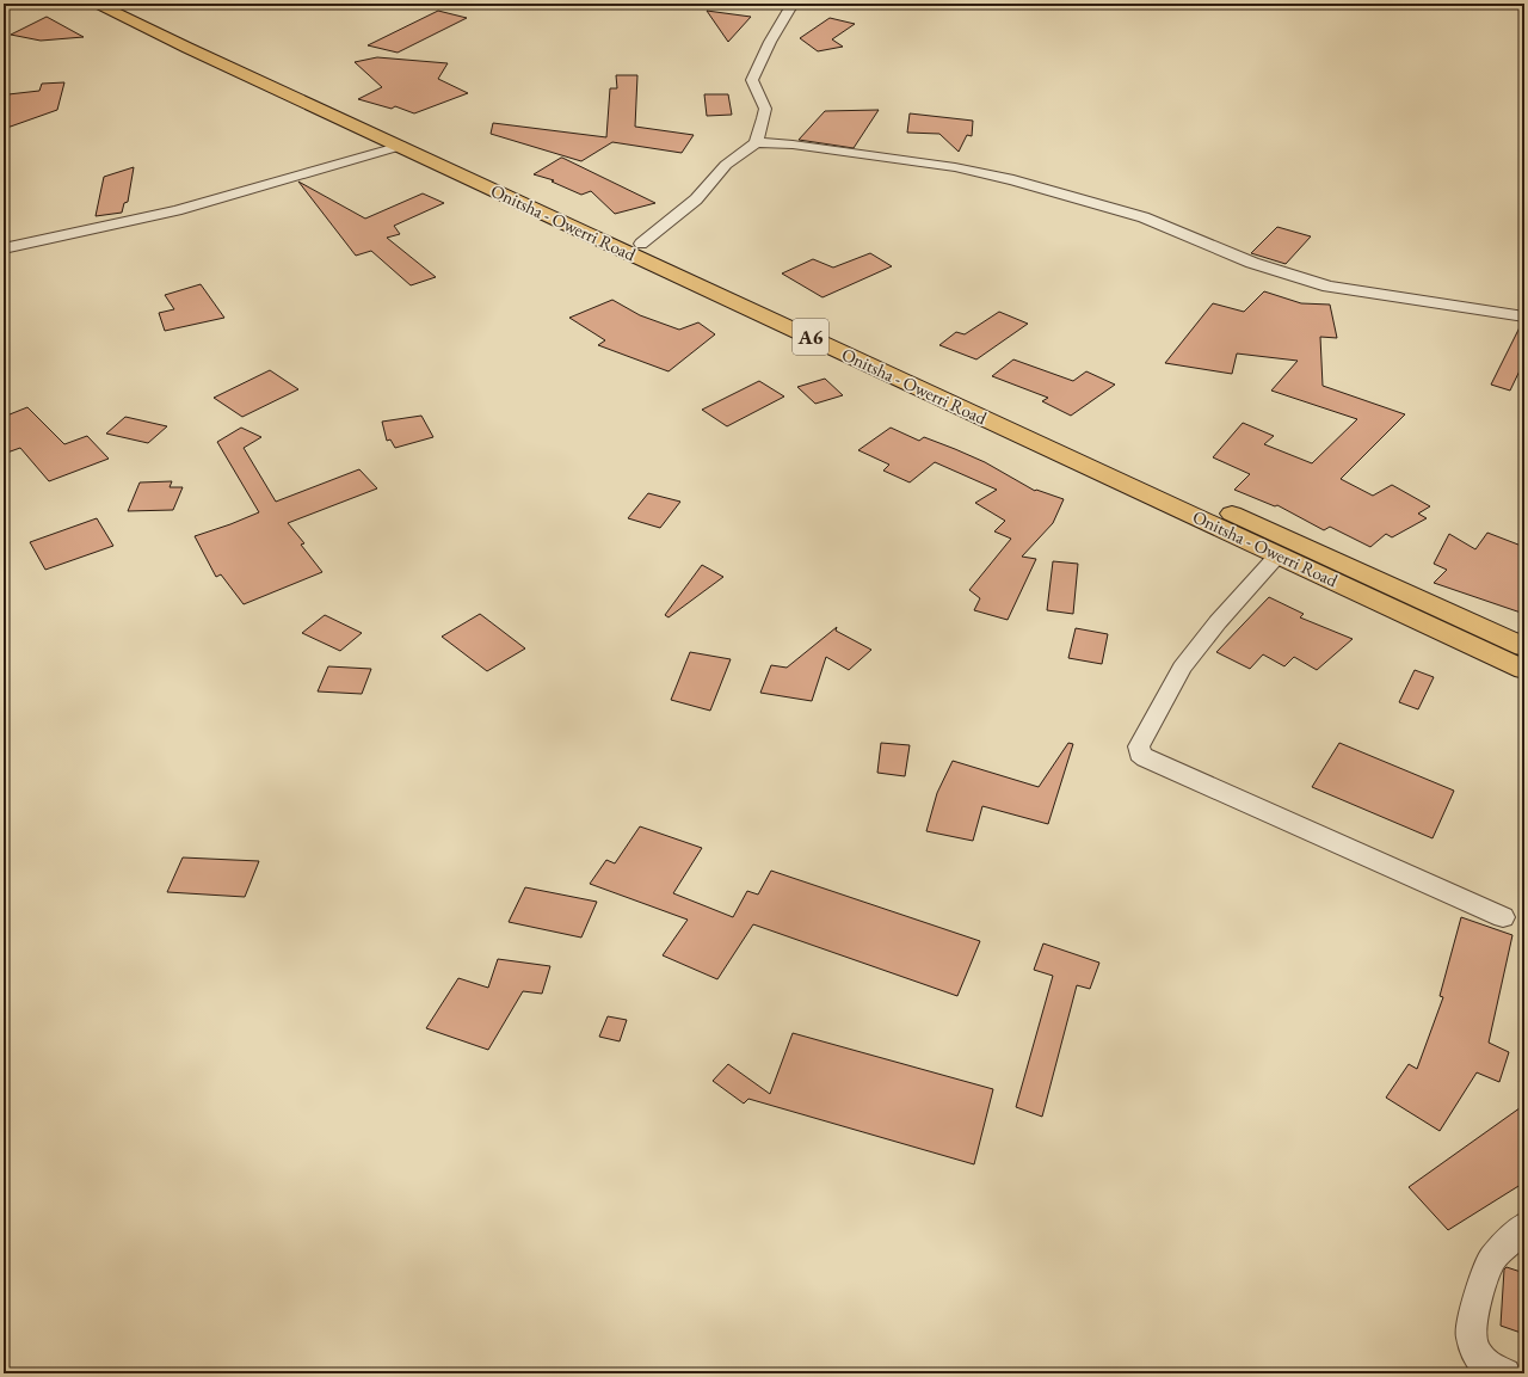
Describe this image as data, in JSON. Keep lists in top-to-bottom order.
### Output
{
  "streets": {
    "highway": ["Onitsha - Owerri Road", "A6"]
  }
}
